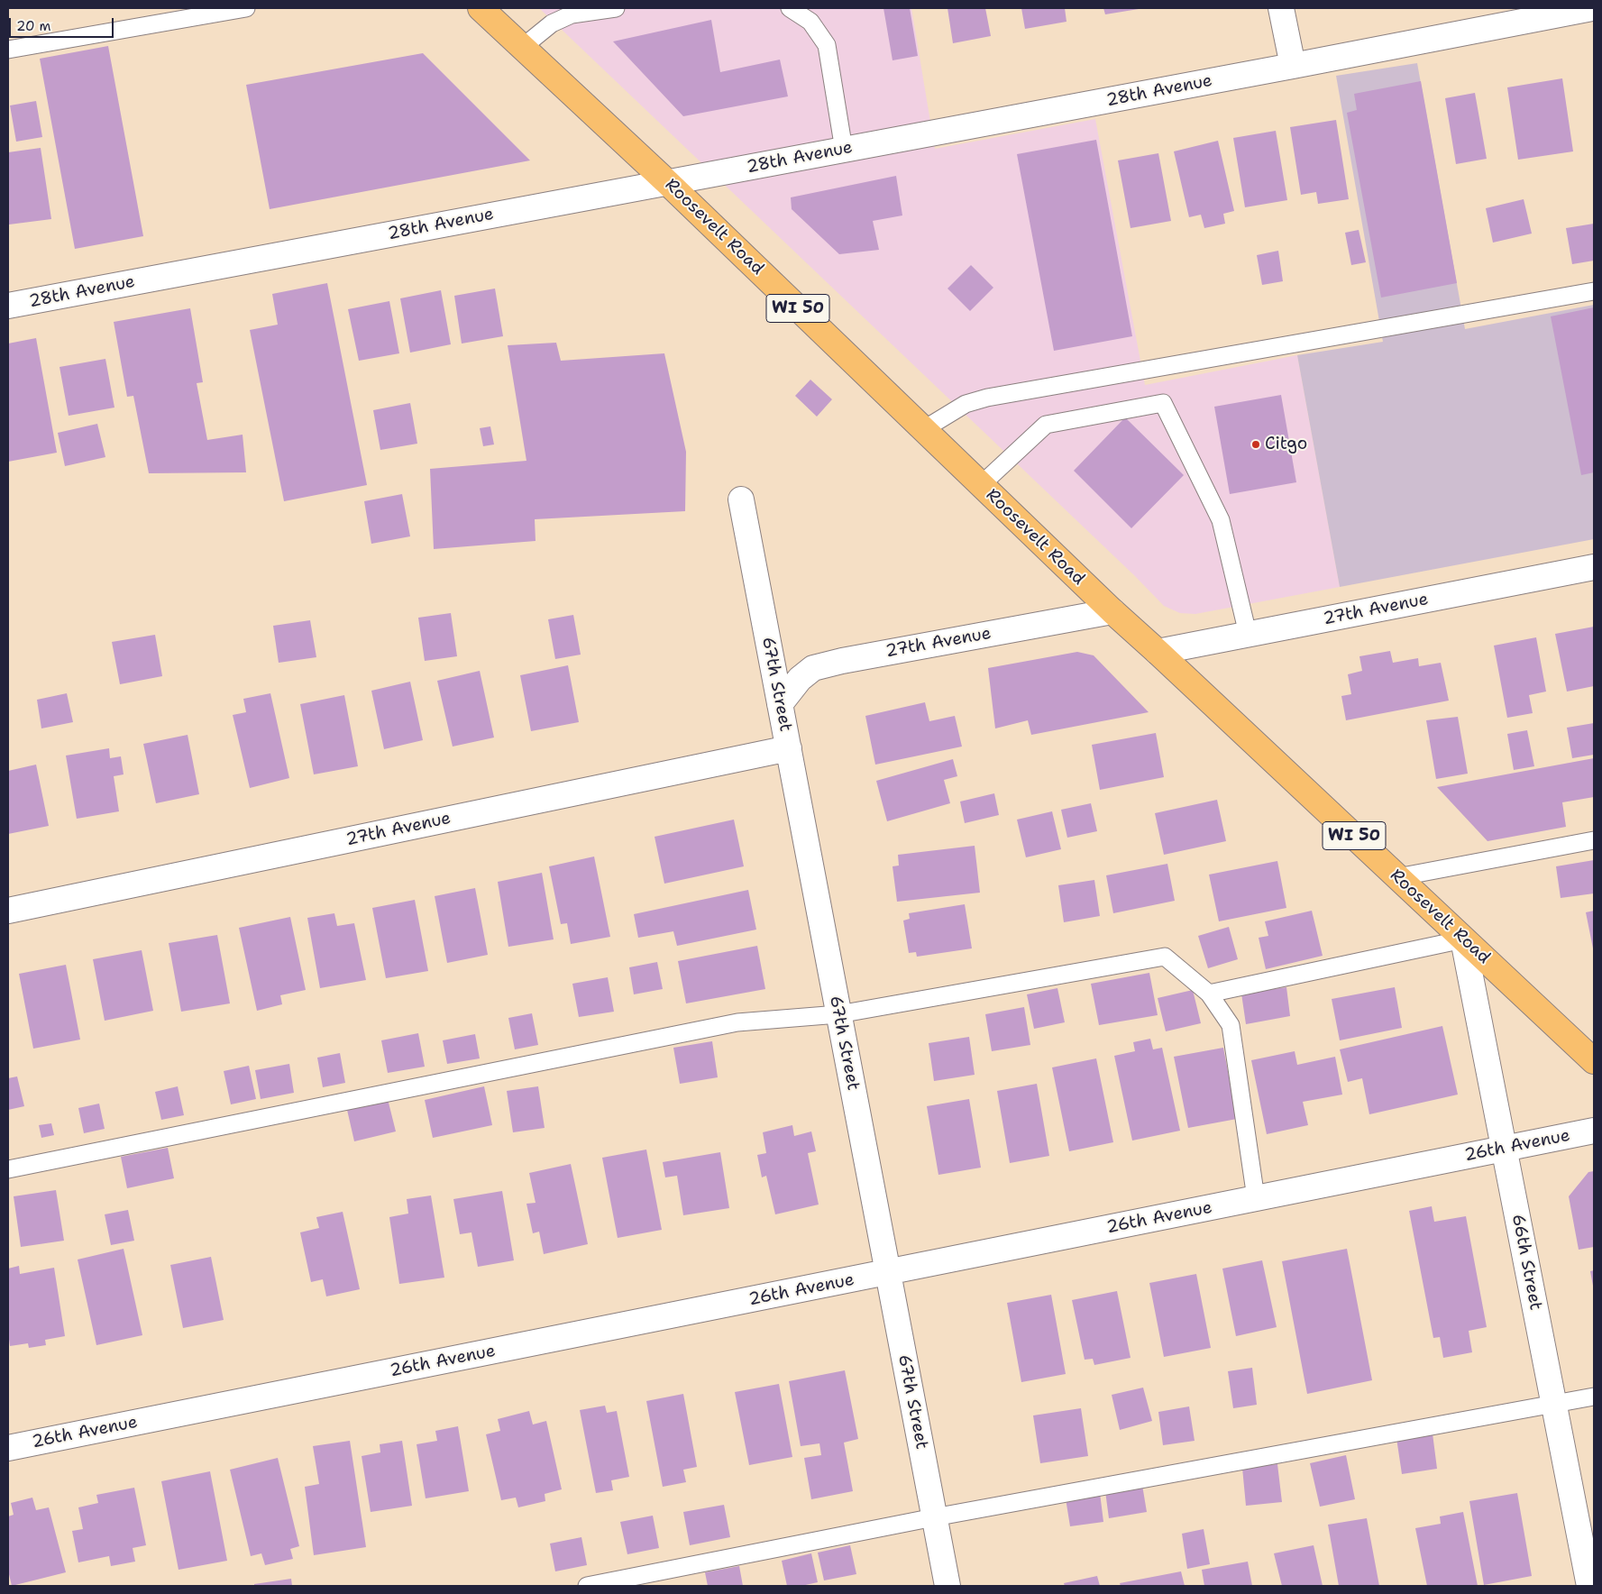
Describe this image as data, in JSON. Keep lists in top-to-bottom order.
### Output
{
  "streets": {
    "main road": ["Roosevelt Road", "WI 50"],
    "street": [
      "28th Avenue",
      "27th Avenue",
      "67th Street",
      "26th Avenue",
      "66th Street"
    ]
  },
  "crossings": [
    ["28th Avenue", "Roosevelt Road"],
    ["Roosevelt Road", "27th Avenue"],
    ["Roosevelt Road", "66th Street"],
    ["27th Avenue", "67th Street"],
    ["67th Street", "26th Avenue"],
    ["26th Avenue", "66th Street"]
  ],
  "places": ["Citgo"],
  "scale_bar": "20 m"
}
